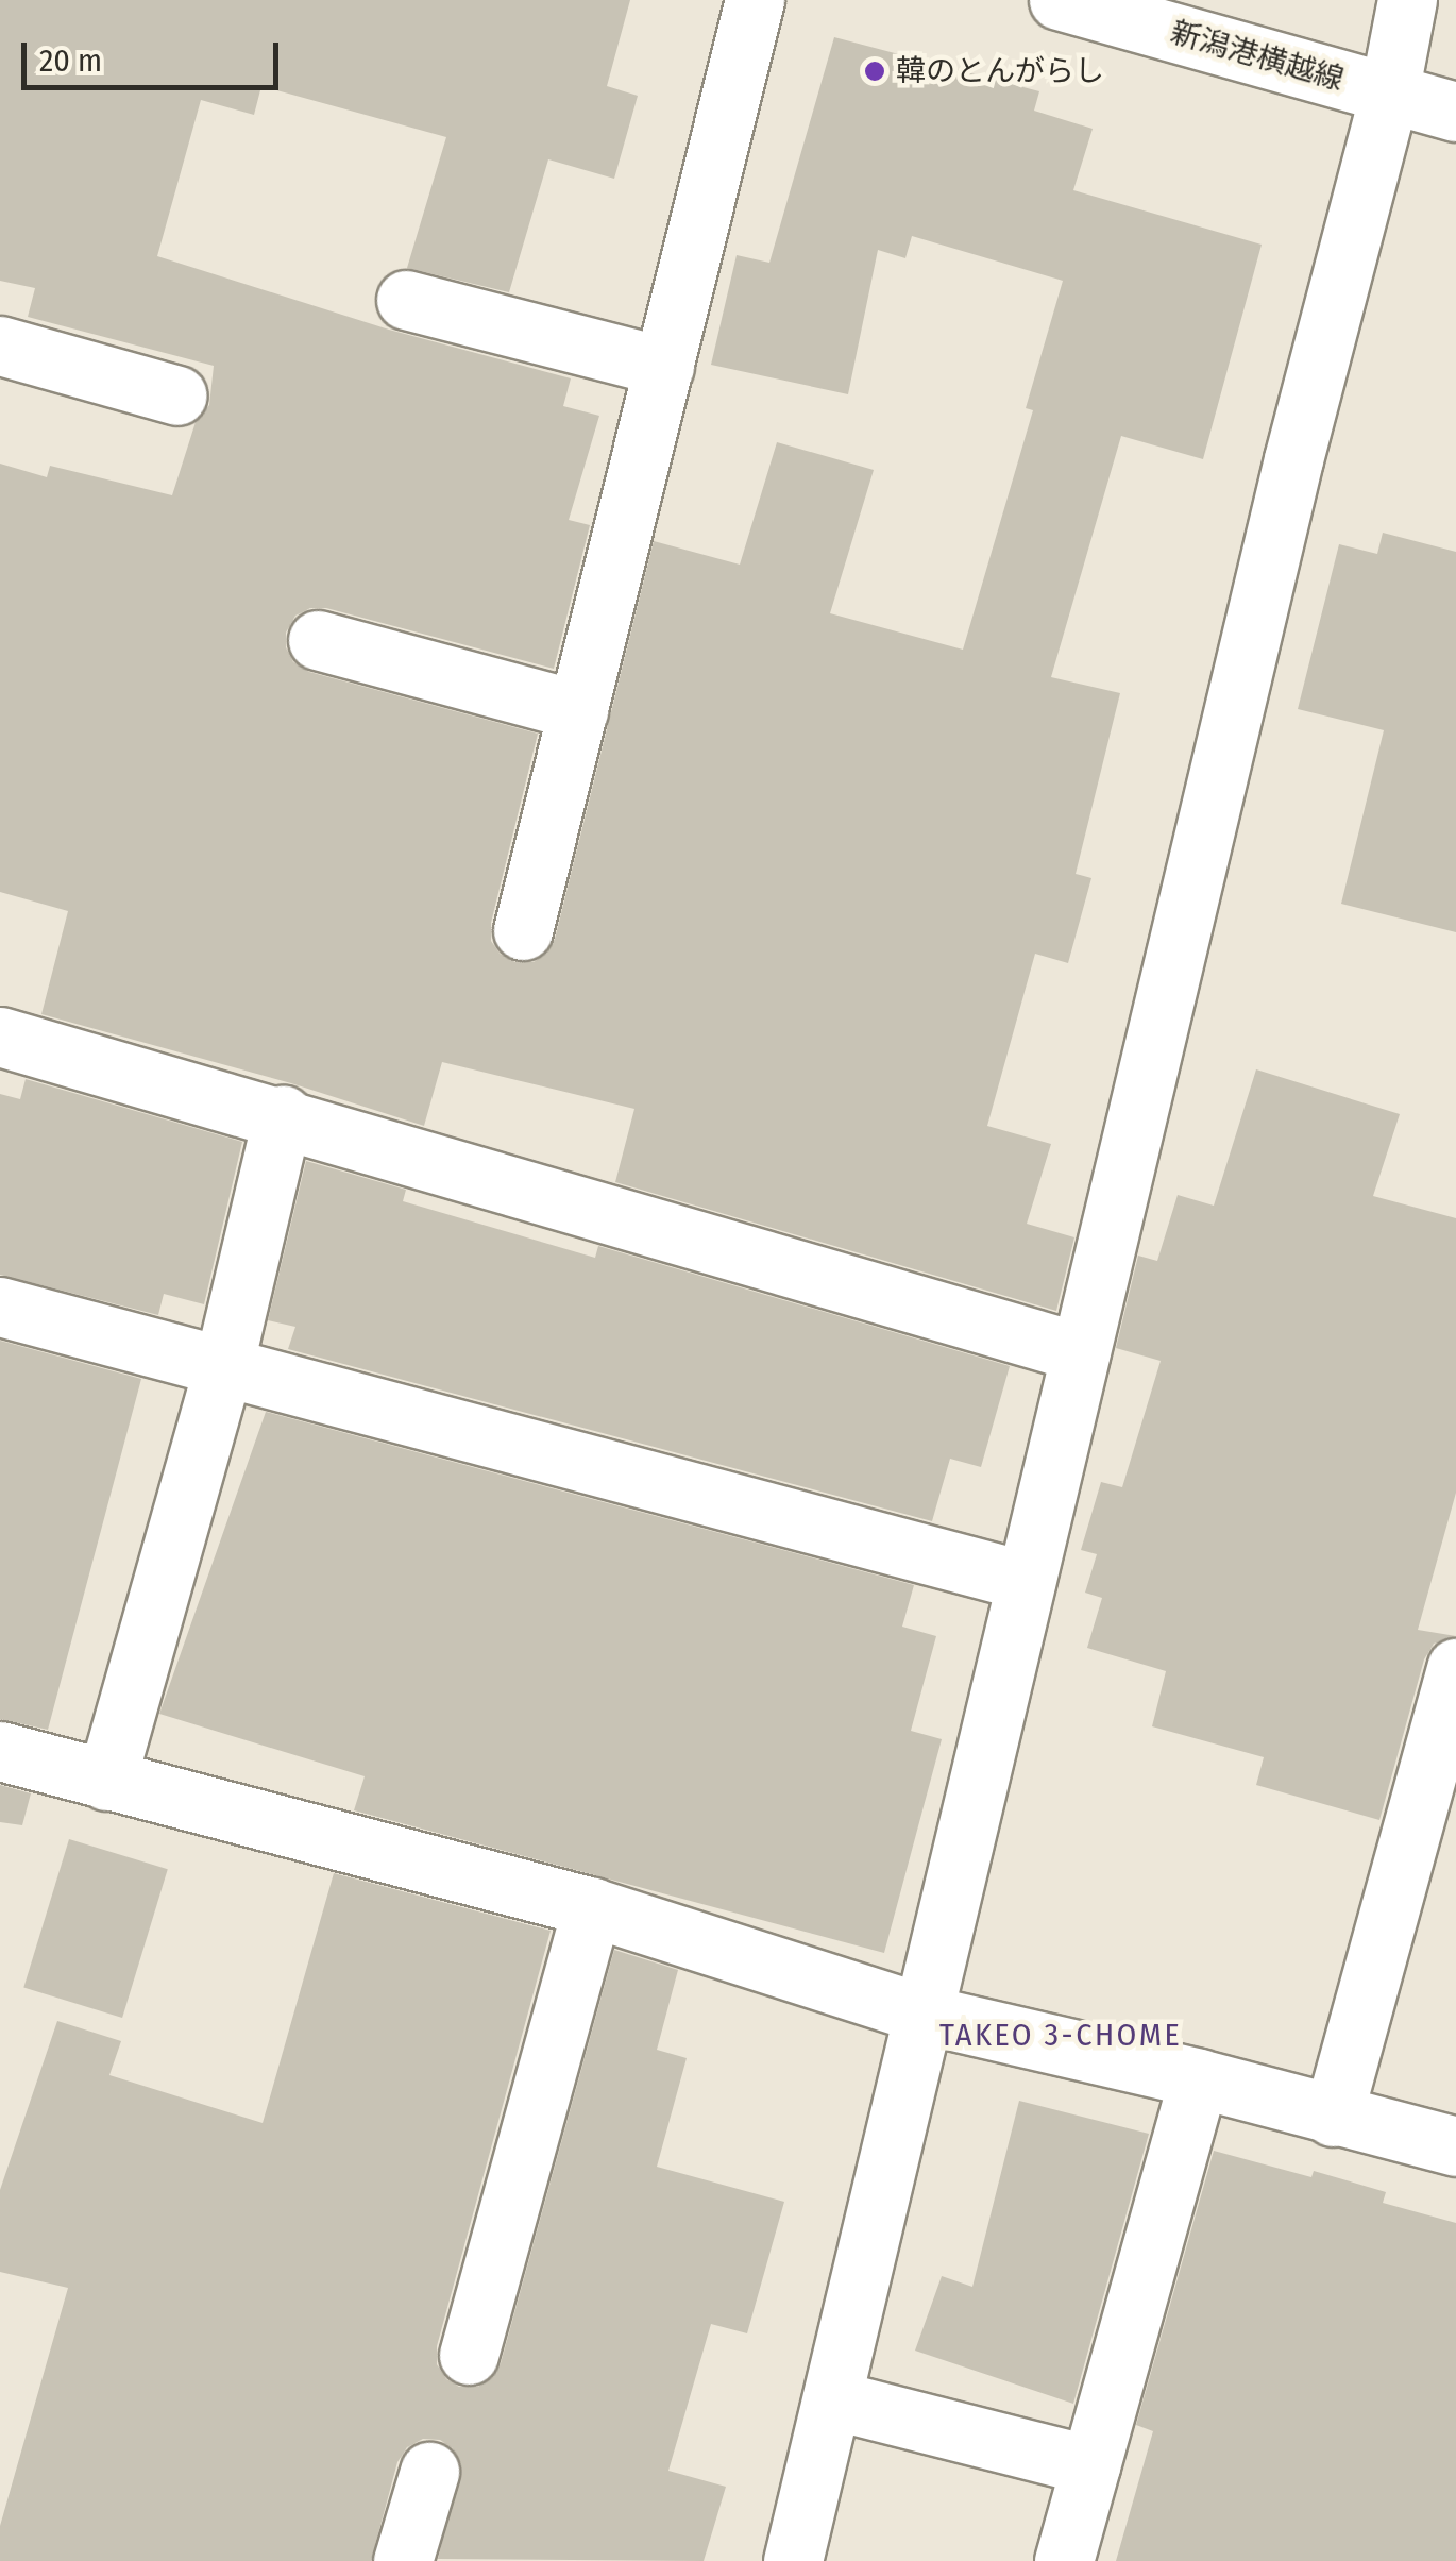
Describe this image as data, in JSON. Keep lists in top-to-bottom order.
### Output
{
  "streets": {
    "street": ["新潟港横越線"]
  },
  "districts": ["TAKEO 3-CHOME"],
  "places": ["韓のとんがらし"],
  "scale_bar": "20 m"
}
